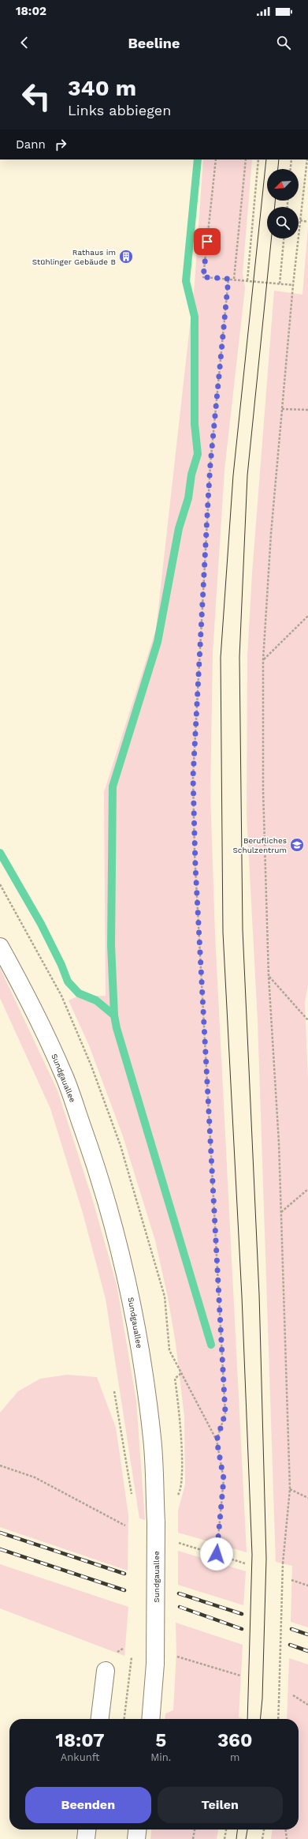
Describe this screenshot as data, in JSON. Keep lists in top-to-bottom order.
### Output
{
  "streets": {
    "street": ["Sundgauallee"]
  },
  "places": {
    "building": ["Rathaus im Stühlinger Gebäude B"],
    "school or university": ["Berufliches Schulzentrum"]
  },
  "north": "bottom left",
  "page": {
    "status": "18:02",
    "header": "Beeline",
    "turn": ["340 m", "Links abbiegen"],
    "then": "Dann",
    "eta": [
      "18:07",
      "Ankunft",
      "5",
      "Min.",
      "360",
      "m"
    ],
    "buttons": ["Beenden", "Teilen"]
  }
}
